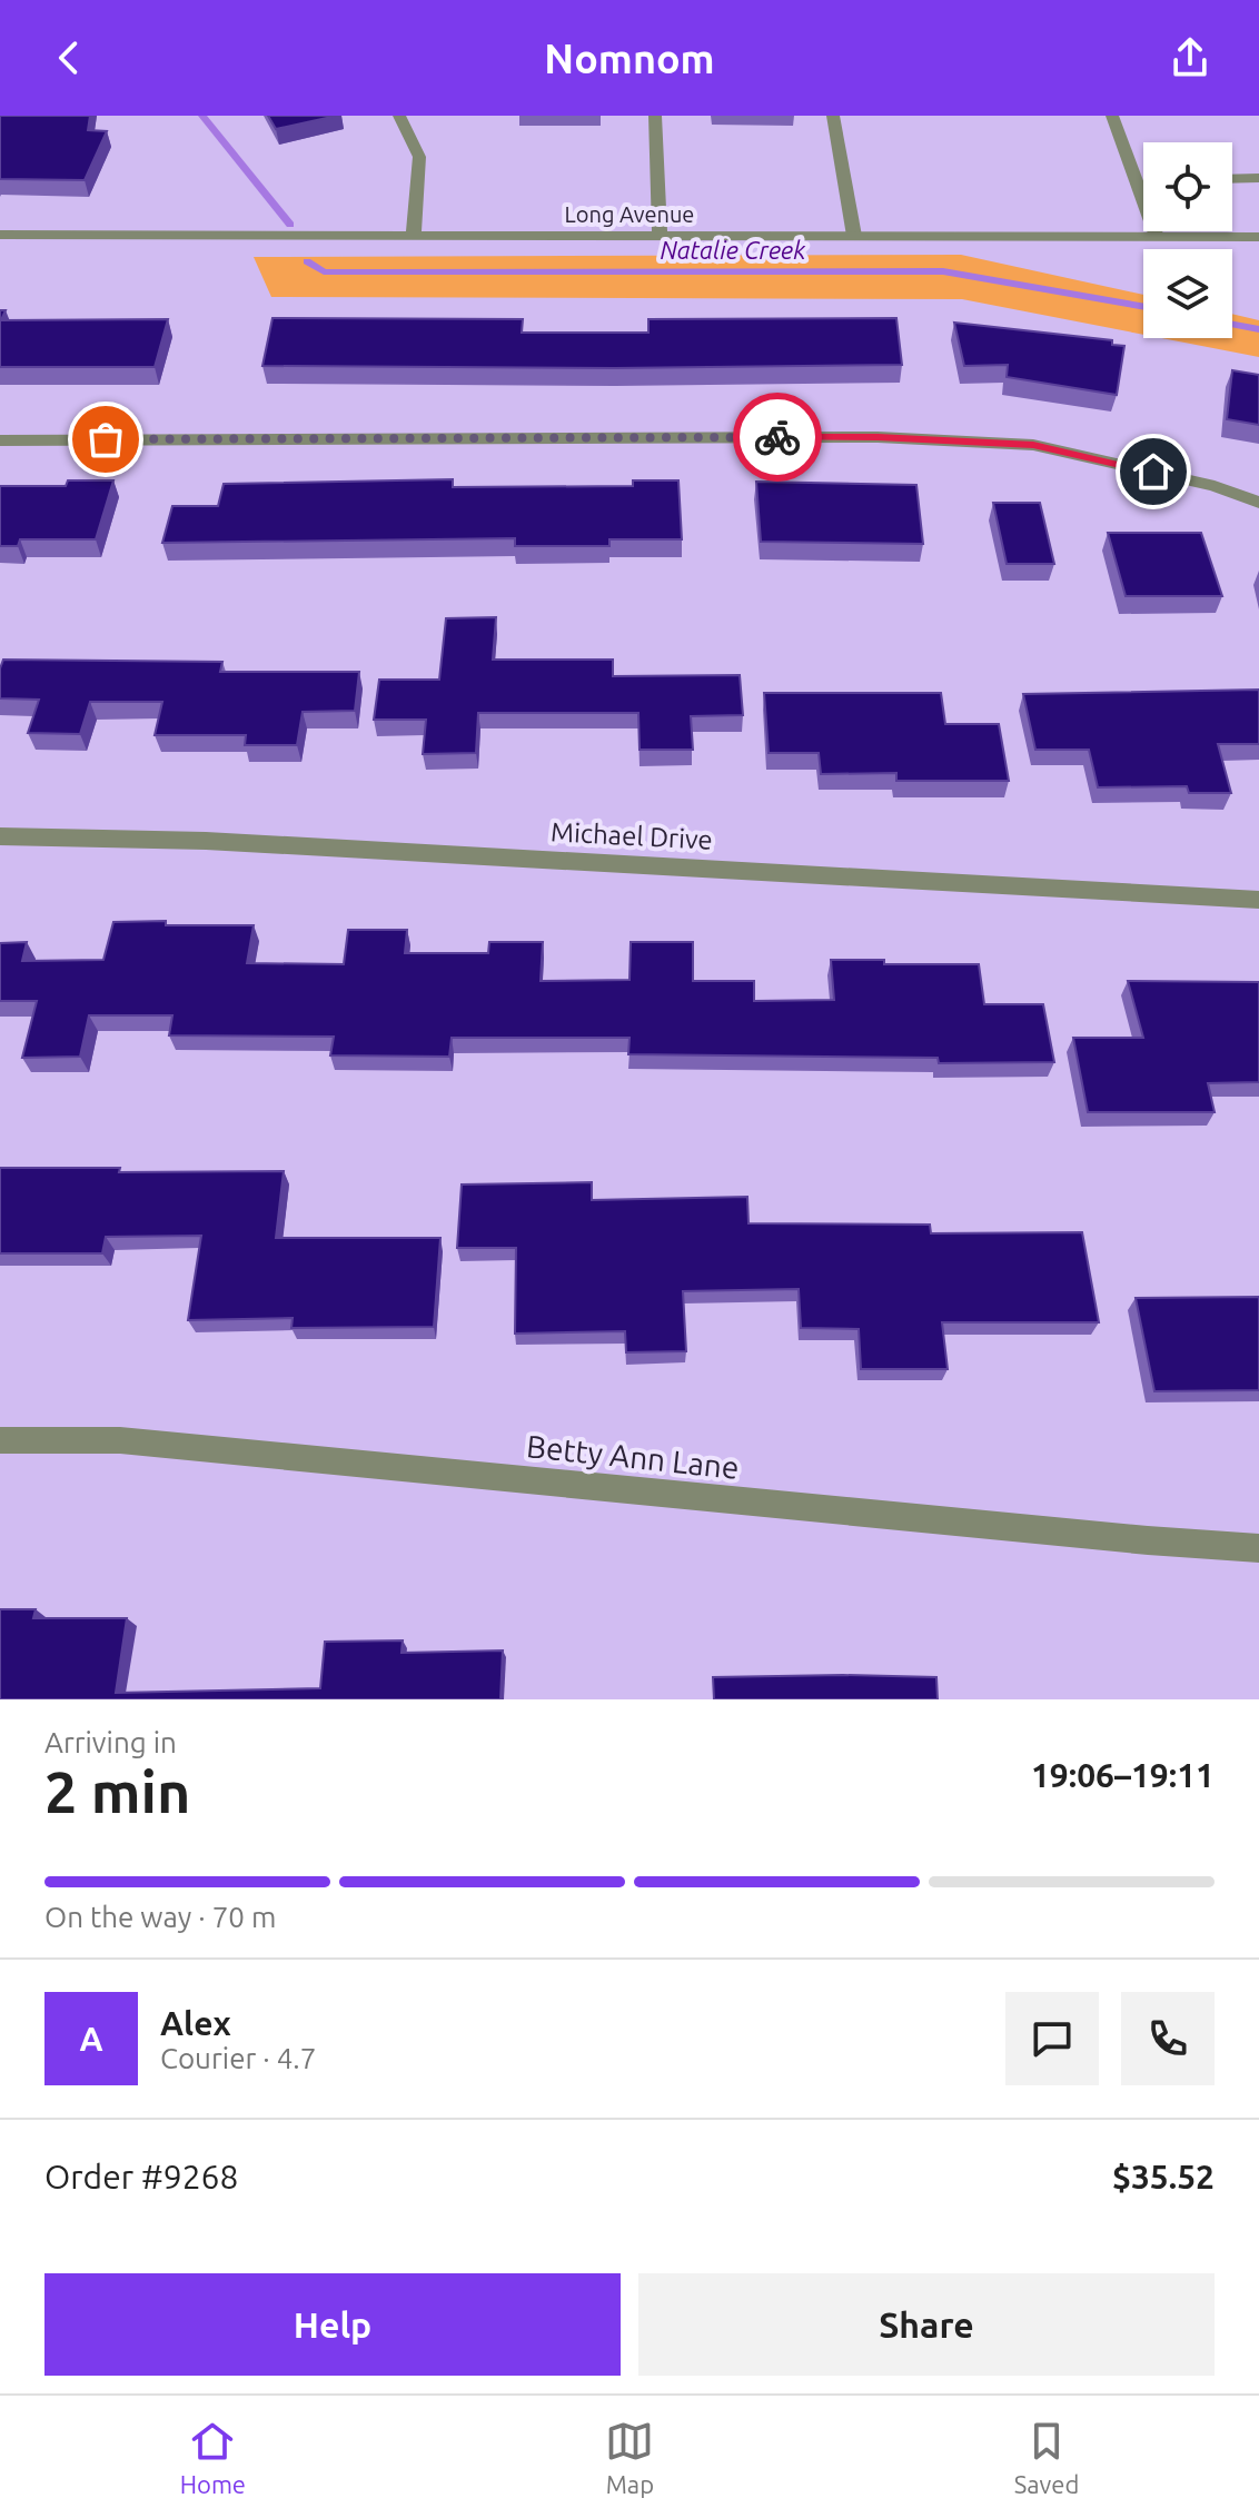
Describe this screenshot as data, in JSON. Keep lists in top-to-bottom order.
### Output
{
  "streets": {
    "street": ["Long Avenue", "Michael Drive", "Betty Ann Lane"]
  },
  "water": ["Natalie Creek"],
  "page": {
    "header": "Nomnom",
    "heading": ["2 min", "Arriving in", "19:06–19:11"],
    "panel": [
      "Alex",
      "Courier · 4.7",
      "Order #9268",
      "$35.52"
    ],
    "bar": "On the way · 70 m",
    "round": "A",
    "buttons": ["Help", "Share"],
    "tabs": ["Home", "Map", "Saved"]
  }
}
